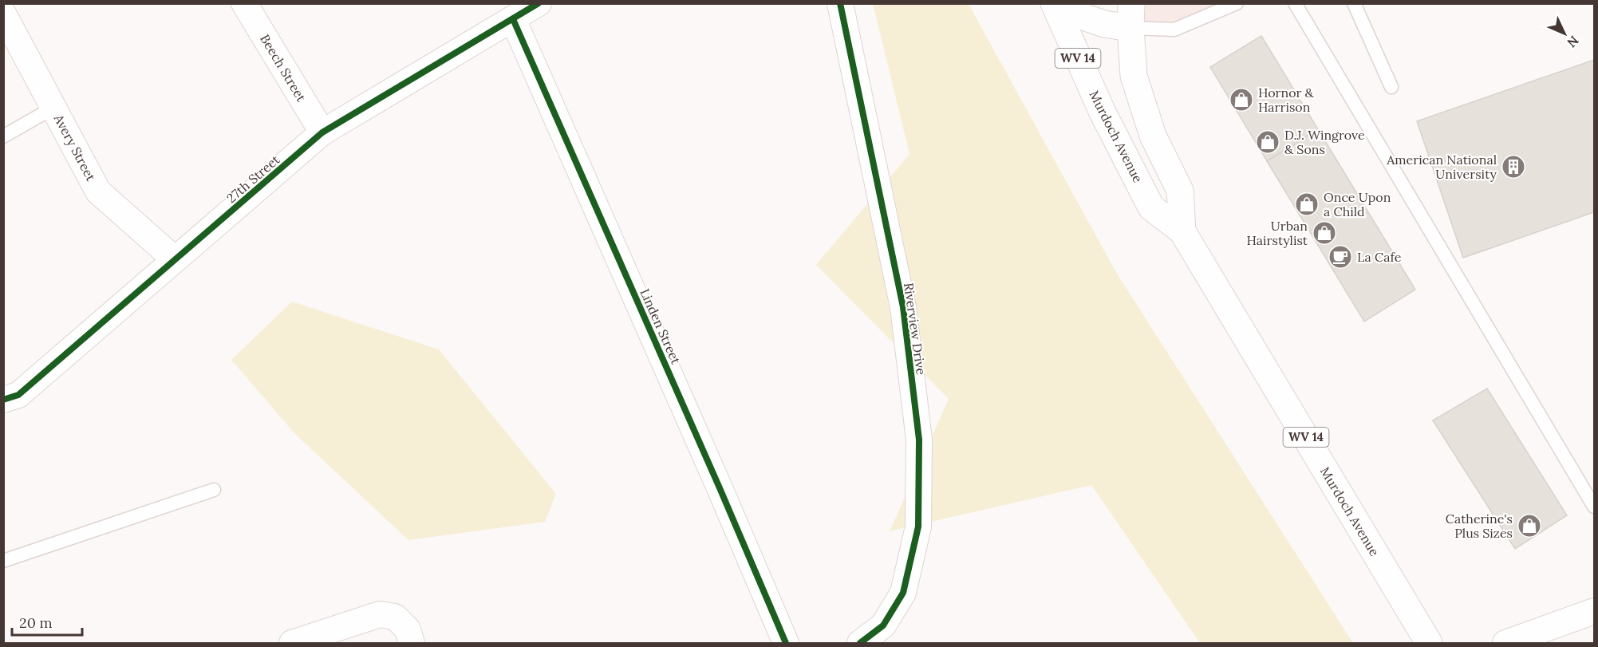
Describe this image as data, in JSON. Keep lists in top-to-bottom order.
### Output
{
  "streets": {
    "main road": ["WV 14", "Murdoch Avenue"],
    "street": [
      "Beech Street",
      "Avery Street",
      "27th Street",
      "Linden Street",
      "Riverview Drive"
    ]
  },
  "crossings": [
    ["Beech Street", "27th Street"],
    ["Avery Street", "27th Street"],
    ["27th Street", "Linden Street"]
  ],
  "places": {
    "shop": [
      "Hornor & Harrison",
      "D.J. Wingrove & Sons",
      "Once Upon a Child",
      "Urban Hairstylist",
      "Catherine's Plus Sizes"
    ],
    "building": ["American National University"],
    "cafe": ["La Cafe"]
  },
  "scale_bar": "20 m",
  "north": "bottom right"
}
